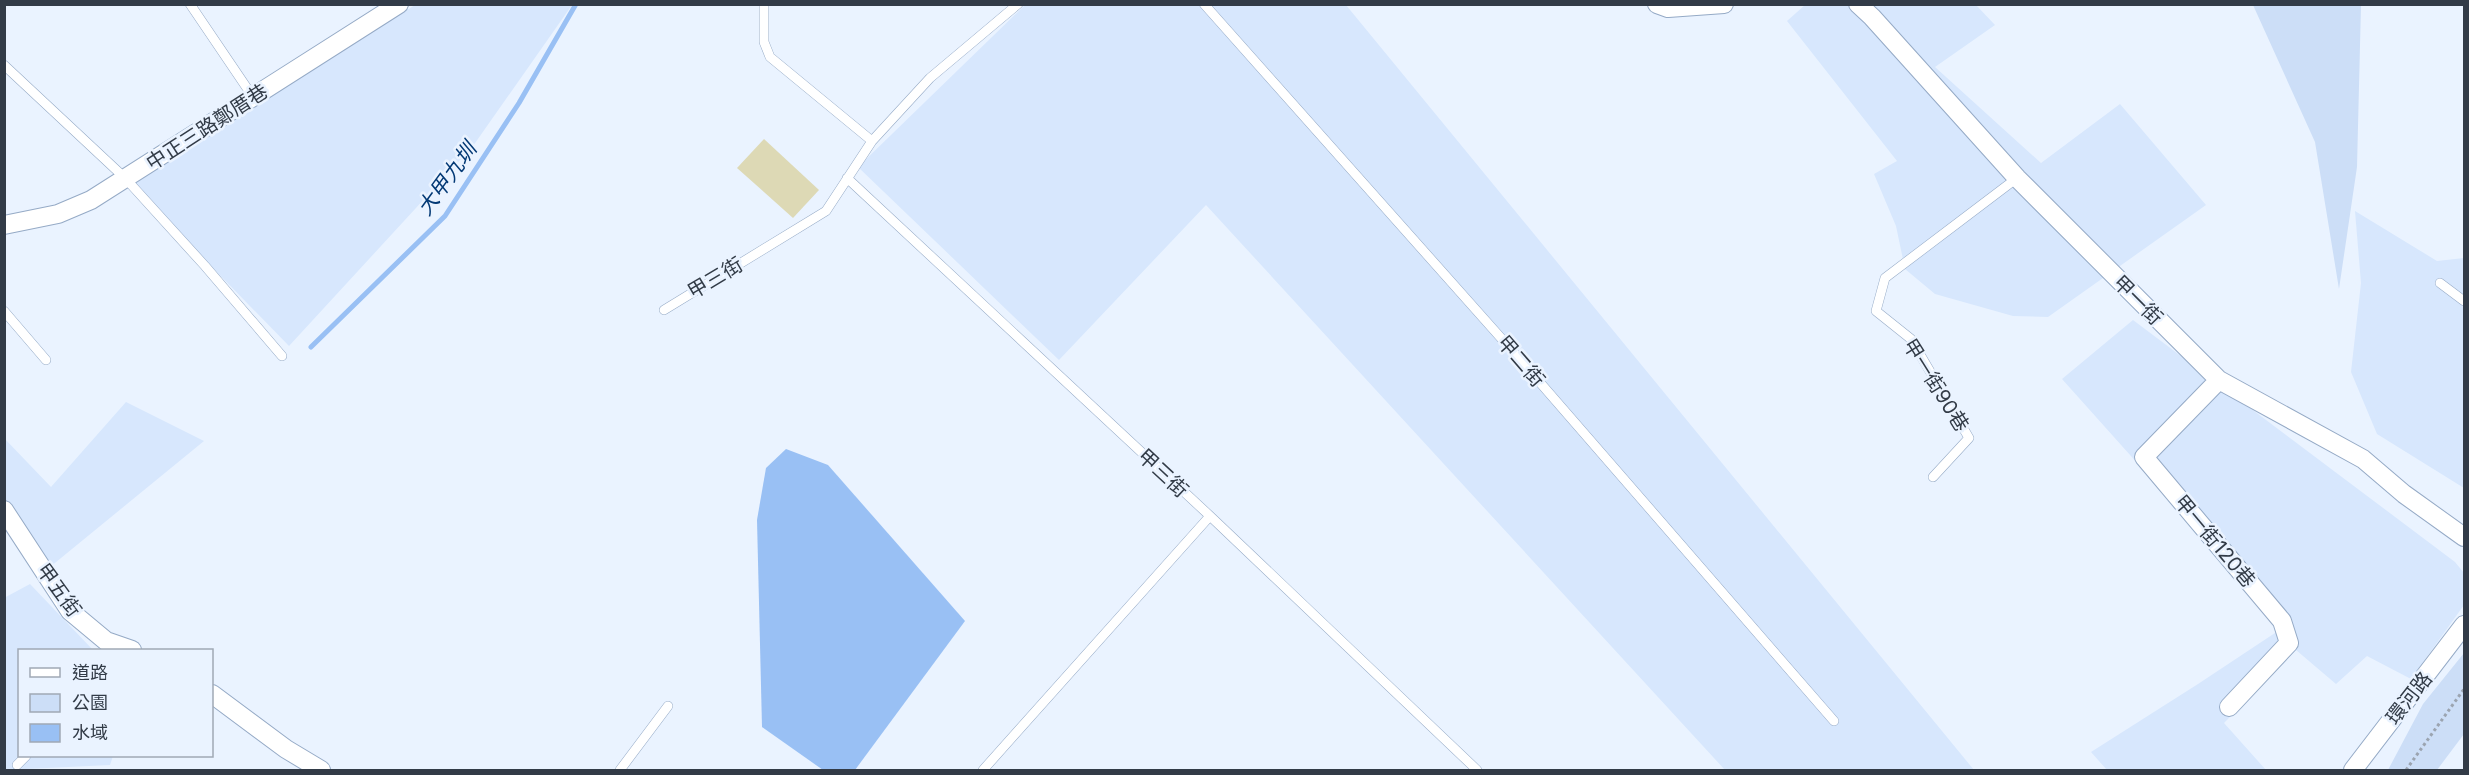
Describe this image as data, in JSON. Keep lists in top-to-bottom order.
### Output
{
  "streets": {
    "street": [
      "中正三路鄭厝巷",
      "甲一街",
      "甲一街120巷",
      "甲五街",
      "環河路"
    ],
    "lane": ["甲三街", "甲二街", "甲一街90巷"]
  },
  "crossings": [
    ["甲一街", "甲一街90巷"],
    ["甲一街", "甲一街120巷"]
  ],
  "water": ["大甲九圳"],
  "legend": ["道路", "公園", "水域"]
}
